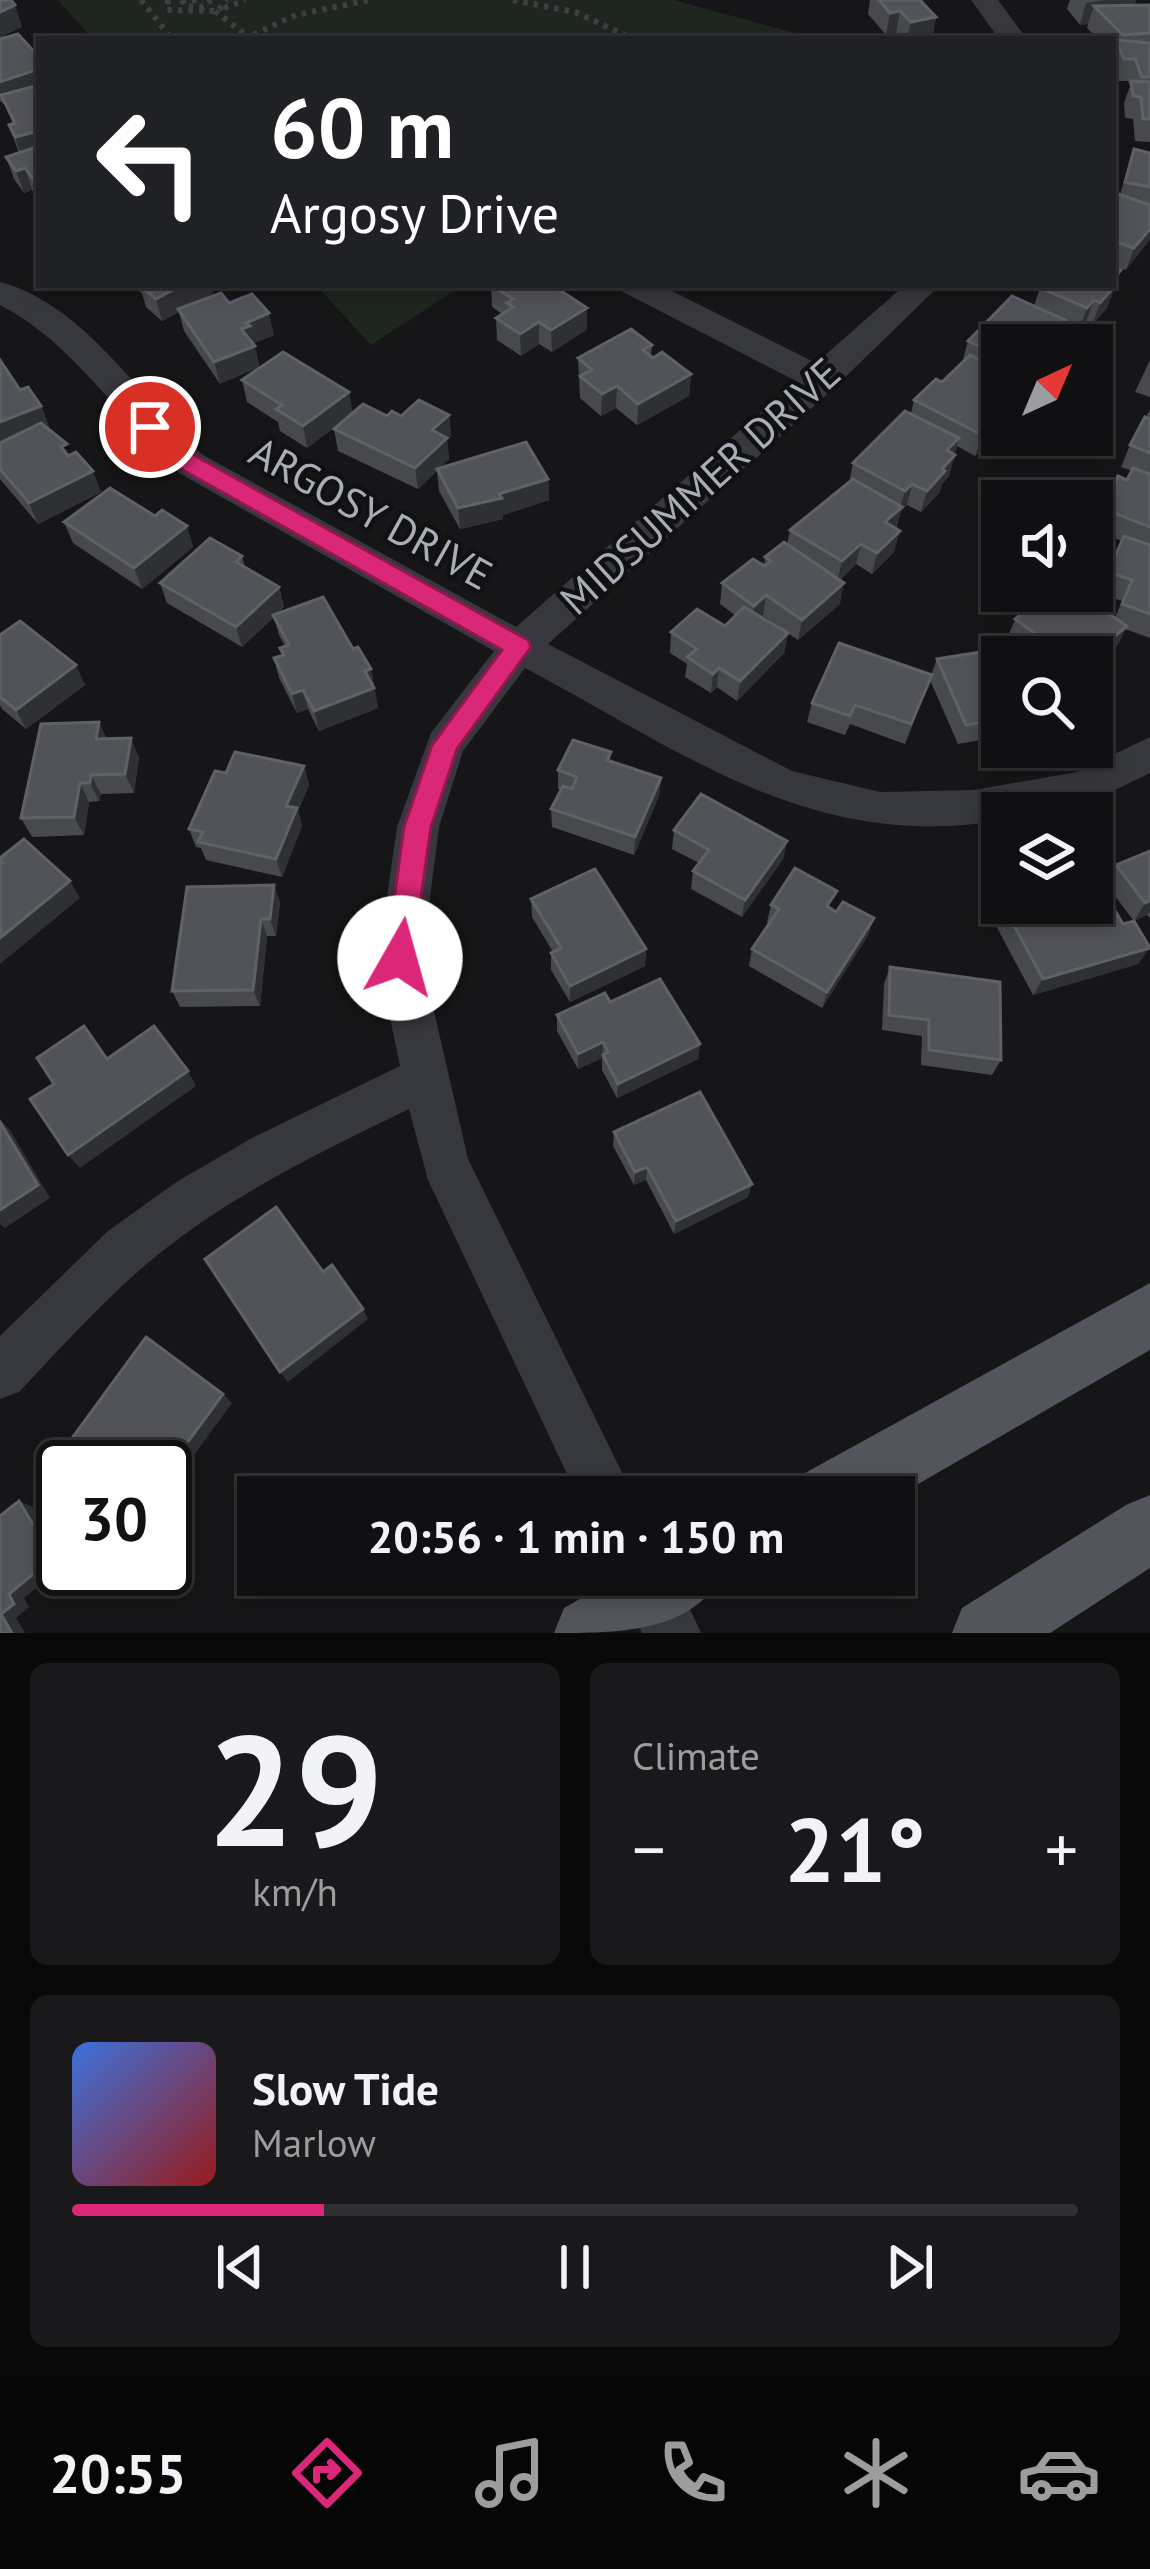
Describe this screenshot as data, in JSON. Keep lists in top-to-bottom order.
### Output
{
  "streets": {
    "street": ["MIDSUMMER DRIVE", "ARGOSY DRIVE"]
  },
  "crossings": [
    ["MIDSUMMER DRIVE", "ARGOSY DRIVE"]
  ],
  "north": "top right",
  "page": {
    "turn": ["60 m", "Argosy Drive"],
    "limit": "30",
    "trip": "20:56 · 1 min · 150 m",
    "tile": [
      ["29", "km/h"],
      "Climate"
    ],
    "heat": ["−", "21°", "+"],
    "song": ["Slow Tide", "Marlow"],
    "tabs": "20:55"
  }
}
